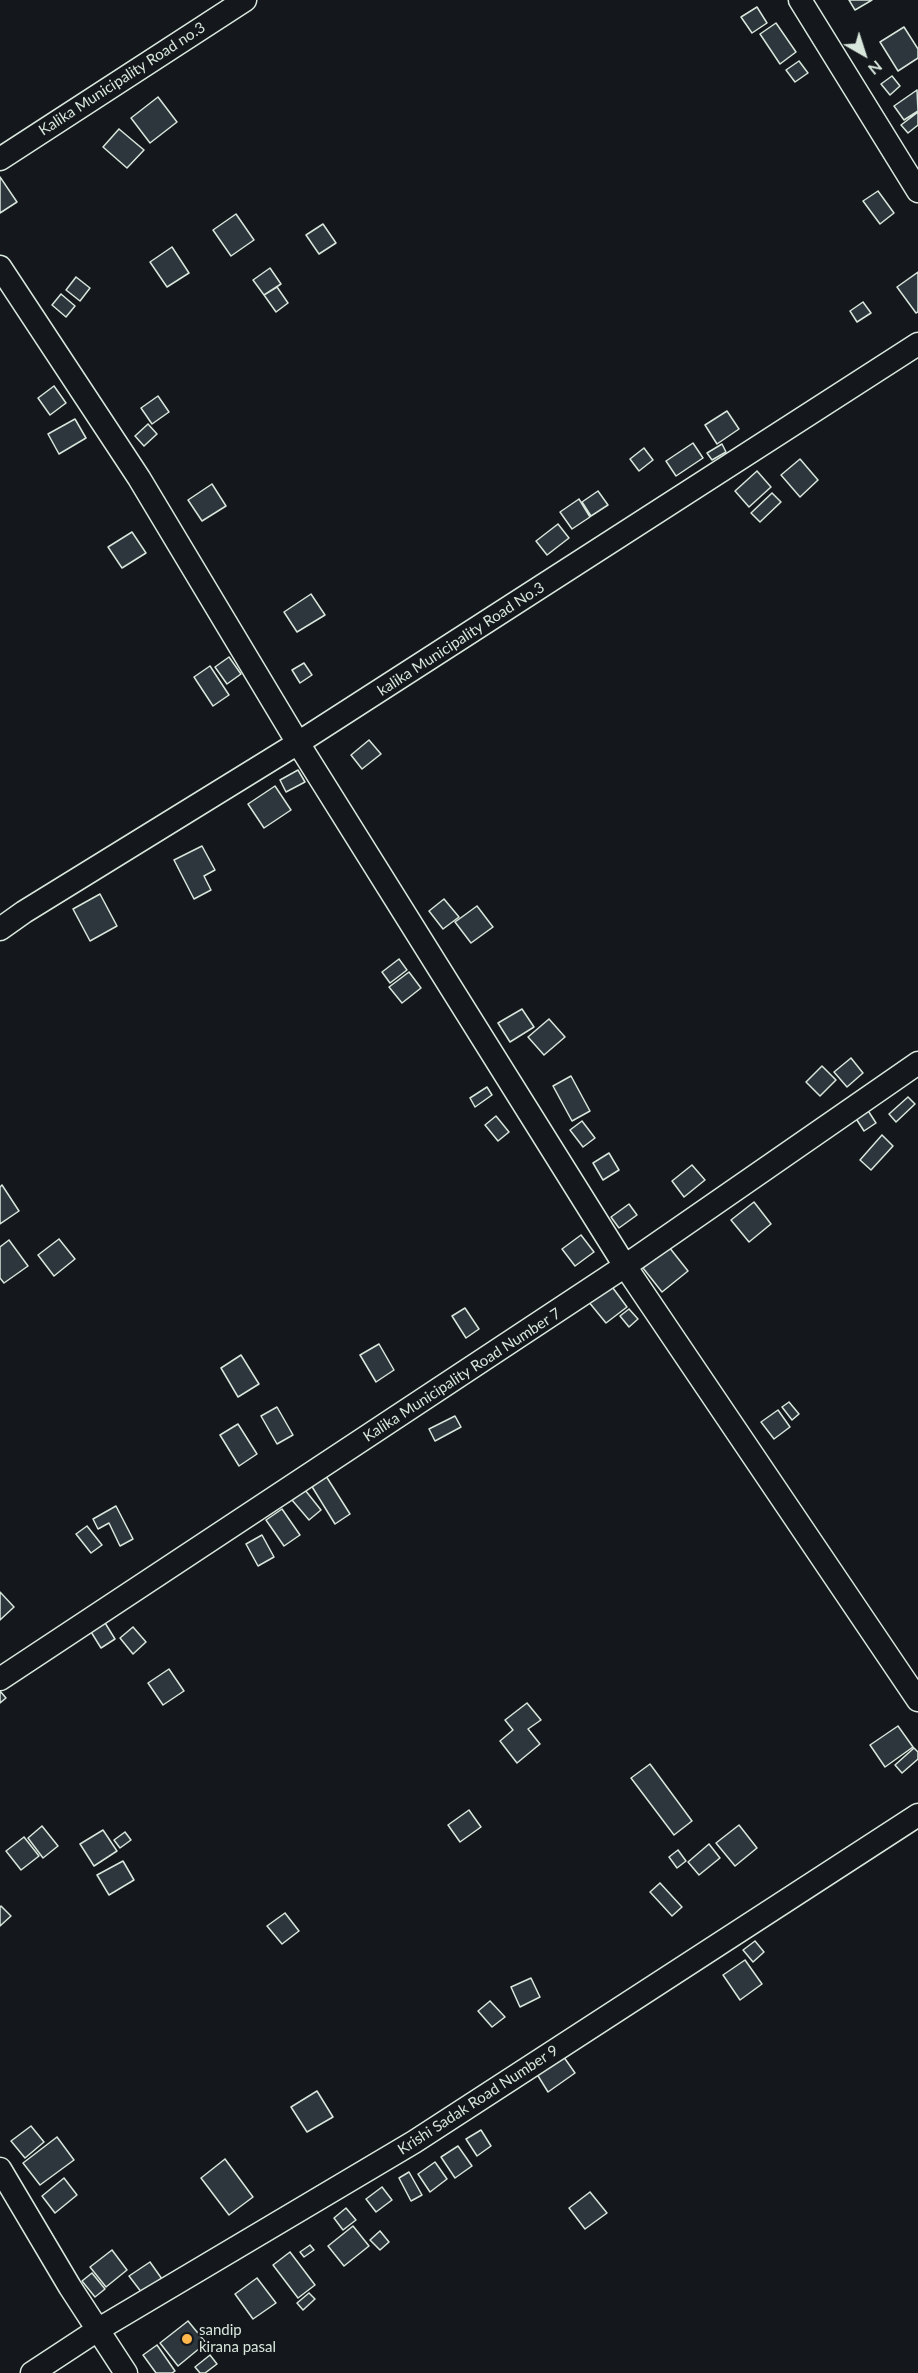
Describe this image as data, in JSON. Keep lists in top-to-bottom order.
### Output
{
  "streets": {
    "street": [
      "Kalika Municipality Road no.3",
      "kalika Municipality Road No.3",
      "Kalika Municipality Road Number 7",
      "Krishi Sadak Road Number 9"
    ]
  },
  "places": ["sandip kirana pasal"],
  "north": "bottom right"
}
